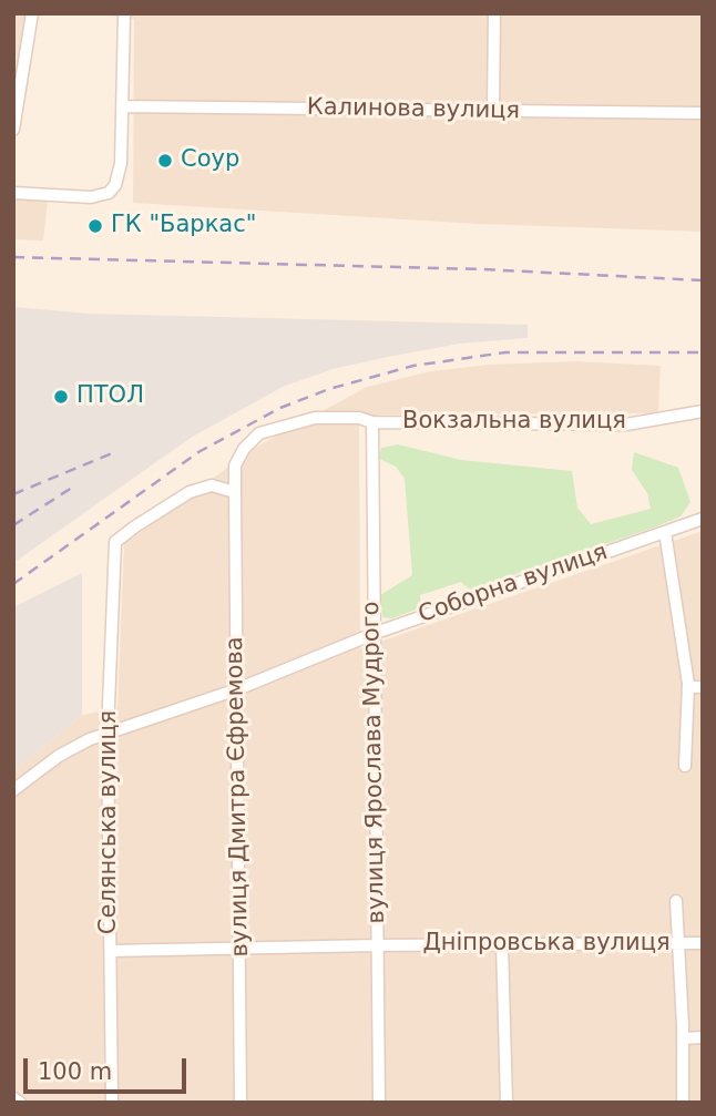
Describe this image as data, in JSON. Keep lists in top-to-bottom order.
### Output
{
  "streets": {
    "street": [
      "Калинова вулиця",
      "Вокзальна вулиця",
      "Соборна вулиця",
      "вулиця Ярослава Мудрого",
      "вулиця Дмитра Єфремова",
      "Селянська вулиця",
      "Дніпровська вулиця"
    ]
  },
  "crossings": [
    ["Вокзальна вулиця", "вулиця Ярослава Мудрого"],
    ["Вокзальна вулиця", "вулиця Дмитра Єфремова"],
    ["Вокзальна вулиця", "Селянська вулиця"],
    ["Соборна вулиця", "вулиця Ярослава Мудрого"],
    ["Соборна вулиця", "вулиця Дмитра Єфремова"],
    ["Соборна вулиця", "Селянська вулиця"],
    ["вулиця Ярослава Мудрого", "Дніпровська вулиця"],
    ["вулиця Дмитра Єфремова", "Селянська вулиця"],
    ["вулиця Дмитра Єфремова", "Дніпровська вулиця"],
    ["Селянська вулиця", "Дніпровська вулиця"]
  ],
  "places": ["Соур", "ГК \"Баркас\"", "ПТОЛ"],
  "scale_bar": "100 m"
}
